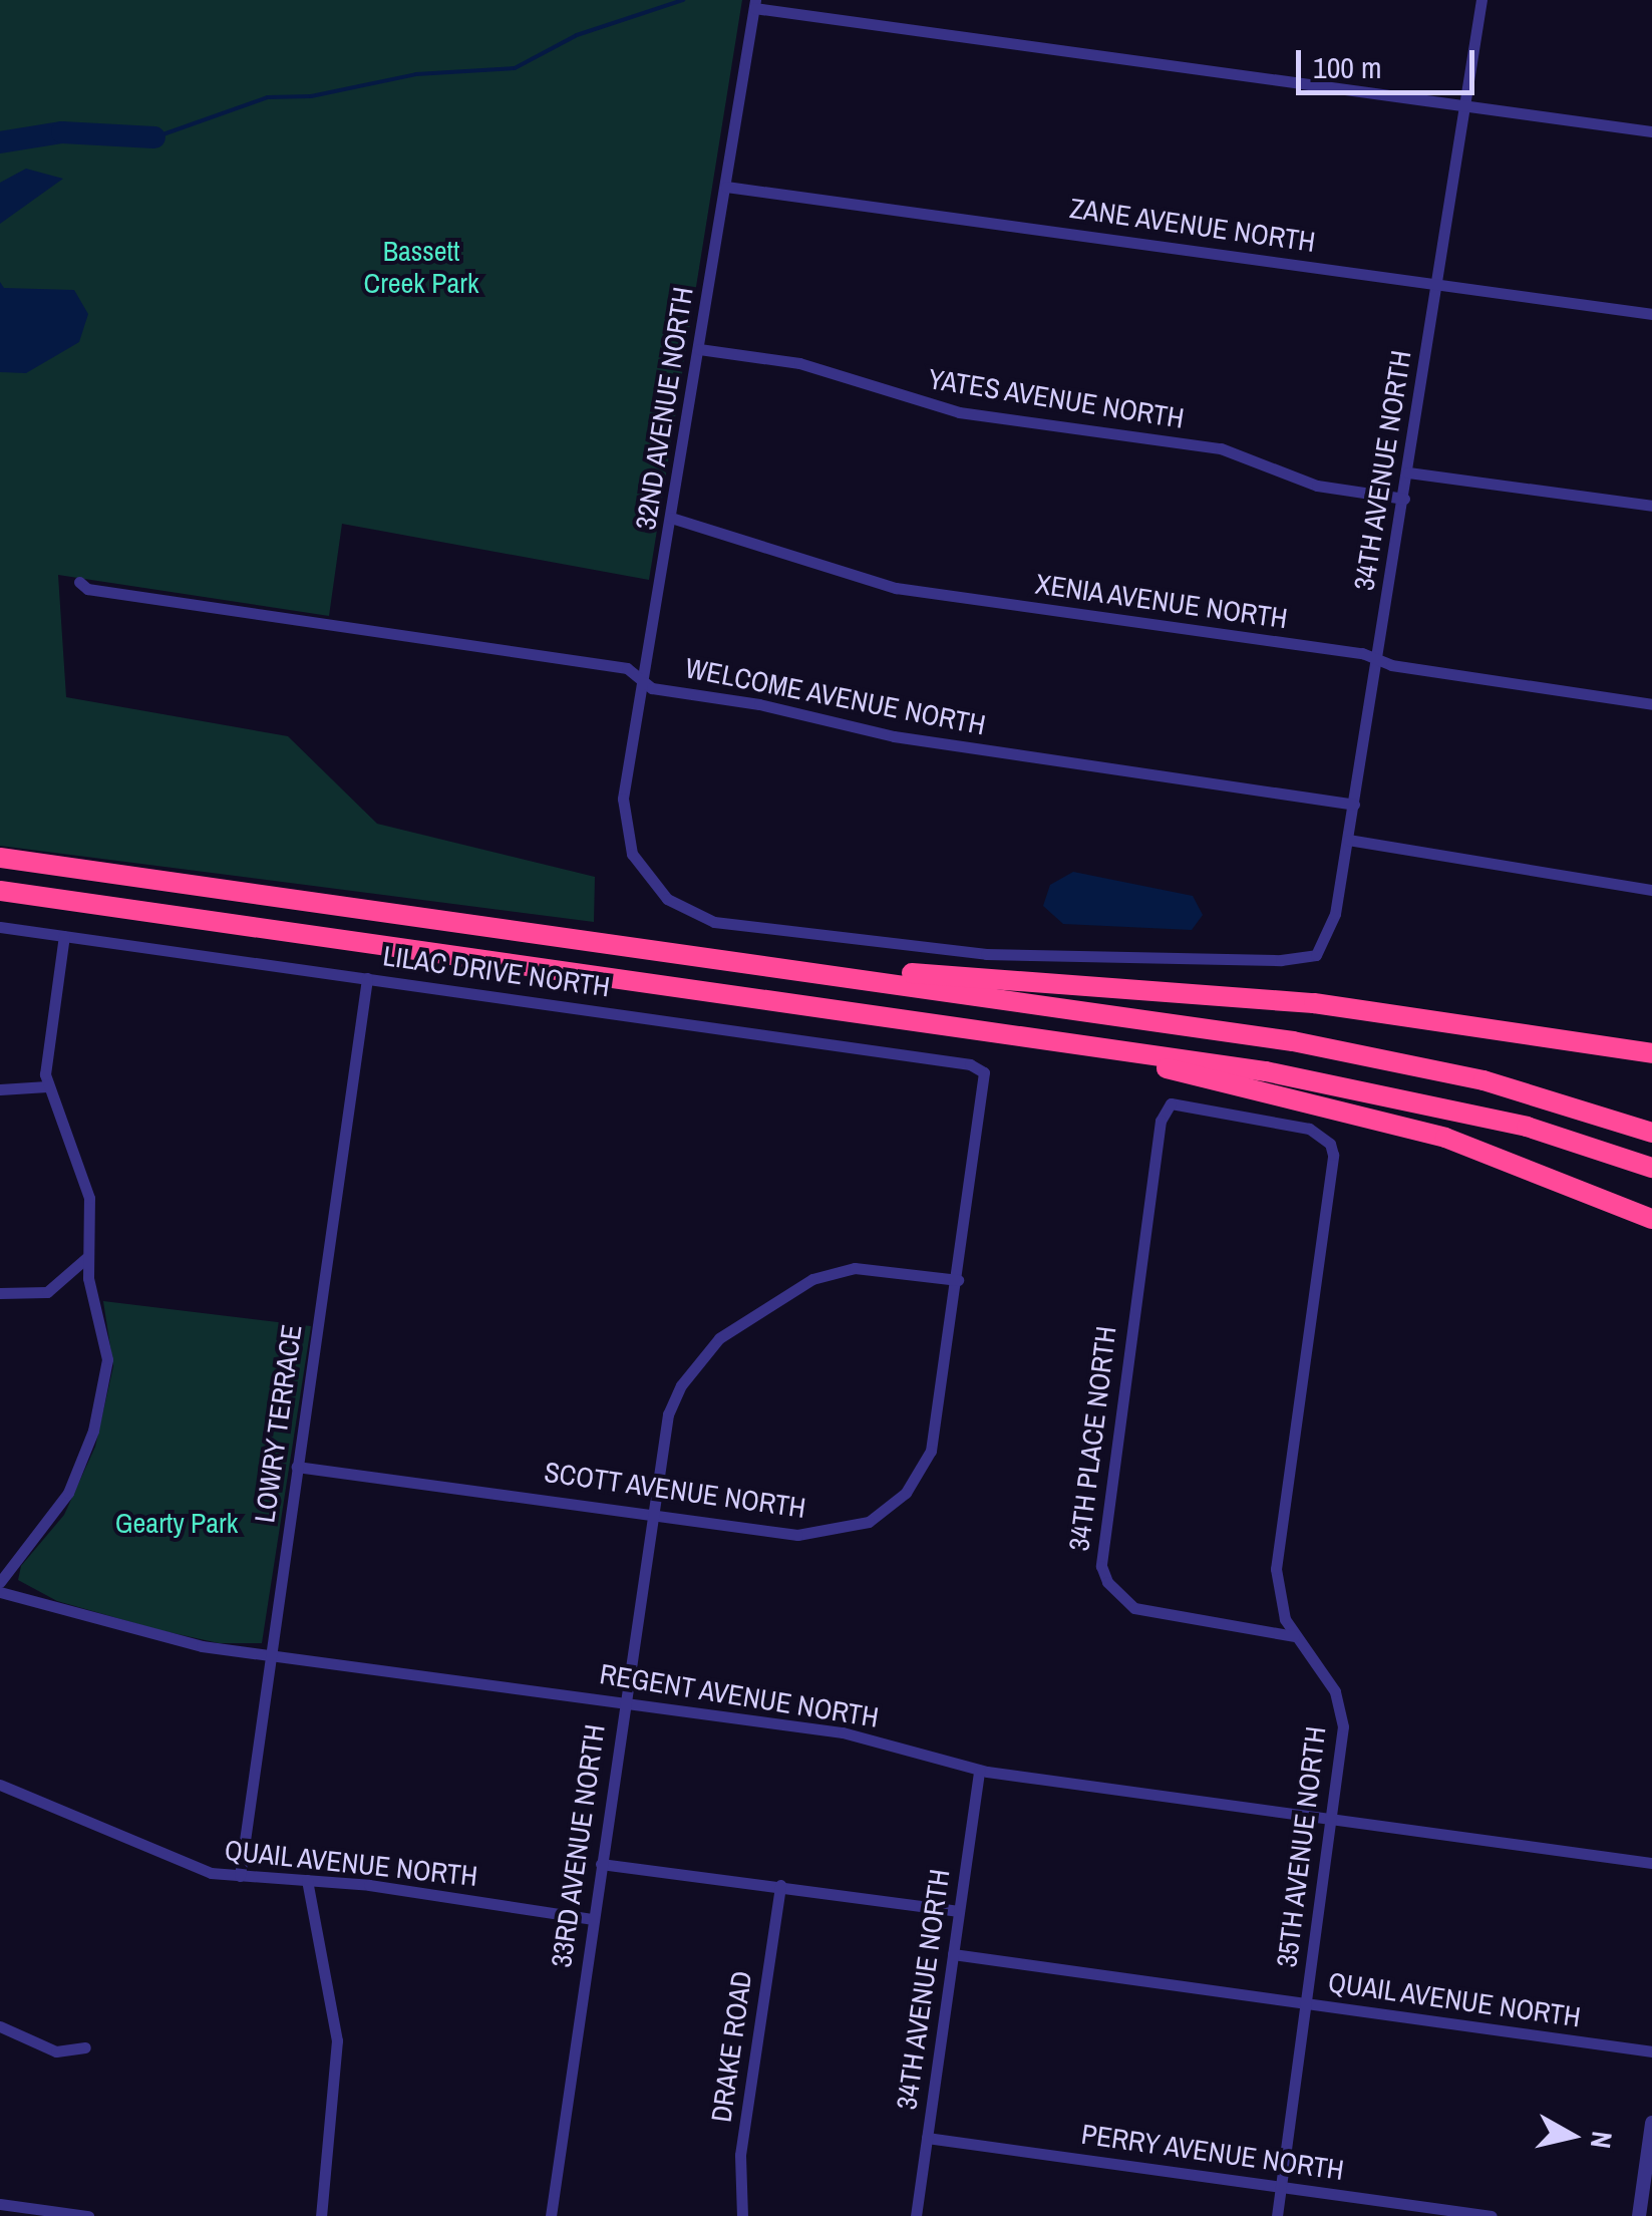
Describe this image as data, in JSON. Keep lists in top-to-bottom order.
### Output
{
  "streets": {
    "street": [
      "ZANE AVENUE NORTH",
      "YATES AVENUE NORTH",
      "32ND AVENUE NORTH",
      "34TH AVENUE NORTH",
      "XENIA AVENUE NORTH",
      "WELCOME AVENUE NORTH",
      "LILAC DRIVE NORTH",
      "LOWRY TERRACE",
      "34TH PLACE NORTH",
      "SCOTT AVENUE NORTH",
      "REGENT AVENUE NORTH",
      "33RD AVENUE NORTH",
      "35TH AVENUE NORTH",
      "QUAIL AVENUE NORTH",
      "DRAKE ROAD",
      "PERRY AVENUE NORTH"
    ]
  },
  "crossings": [
    ["ZANE AVENUE NORTH", "32ND AVENUE NORTH"],
    ["ZANE AVENUE NORTH", "34TH AVENUE NORTH"],
    ["YATES AVENUE NORTH", "32ND AVENUE NORTH"],
    ["YATES AVENUE NORTH", "34TH AVENUE NORTH"],
    ["32ND AVENUE NORTH", "34TH AVENUE NORTH"],
    ["32ND AVENUE NORTH", "XENIA AVENUE NORTH"],
    ["32ND AVENUE NORTH", "WELCOME AVENUE NORTH"],
    ["34TH AVENUE NORTH", "XENIA AVENUE NORTH"],
    ["34TH AVENUE NORTH", "WELCOME AVENUE NORTH"],
    ["34TH AVENUE NORTH", "REGENT AVENUE NORTH"],
    ["34TH AVENUE NORTH", "QUAIL AVENUE NORTH"],
    ["34TH AVENUE NORTH", "PERRY AVENUE NORTH"],
    ["LILAC DRIVE NORTH", "LOWRY TERRACE"],
    ["LILAC DRIVE NORTH", "SCOTT AVENUE NORTH"],
    ["LOWRY TERRACE", "SCOTT AVENUE NORTH"],
    ["LOWRY TERRACE", "REGENT AVENUE NORTH"],
    ["LOWRY TERRACE", "QUAIL AVENUE NORTH"],
    ["34TH PLACE NORTH", "35TH AVENUE NORTH"],
    ["SCOTT AVENUE NORTH", "33RD AVENUE NORTH"],
    ["REGENT AVENUE NORTH", "33RD AVENUE NORTH"],
    ["REGENT AVENUE NORTH", "35TH AVENUE NORTH"],
    ["33RD AVENUE NORTH", "QUAIL AVENUE NORTH"],
    ["35TH AVENUE NORTH", "QUAIL AVENUE NORTH"],
    ["35TH AVENUE NORTH", "PERRY AVENUE NORTH"]
  ],
  "parks": ["Bassett Creek Park", "Gearty Park"],
  "scale_bar": "100 m",
  "north": "right"
}
